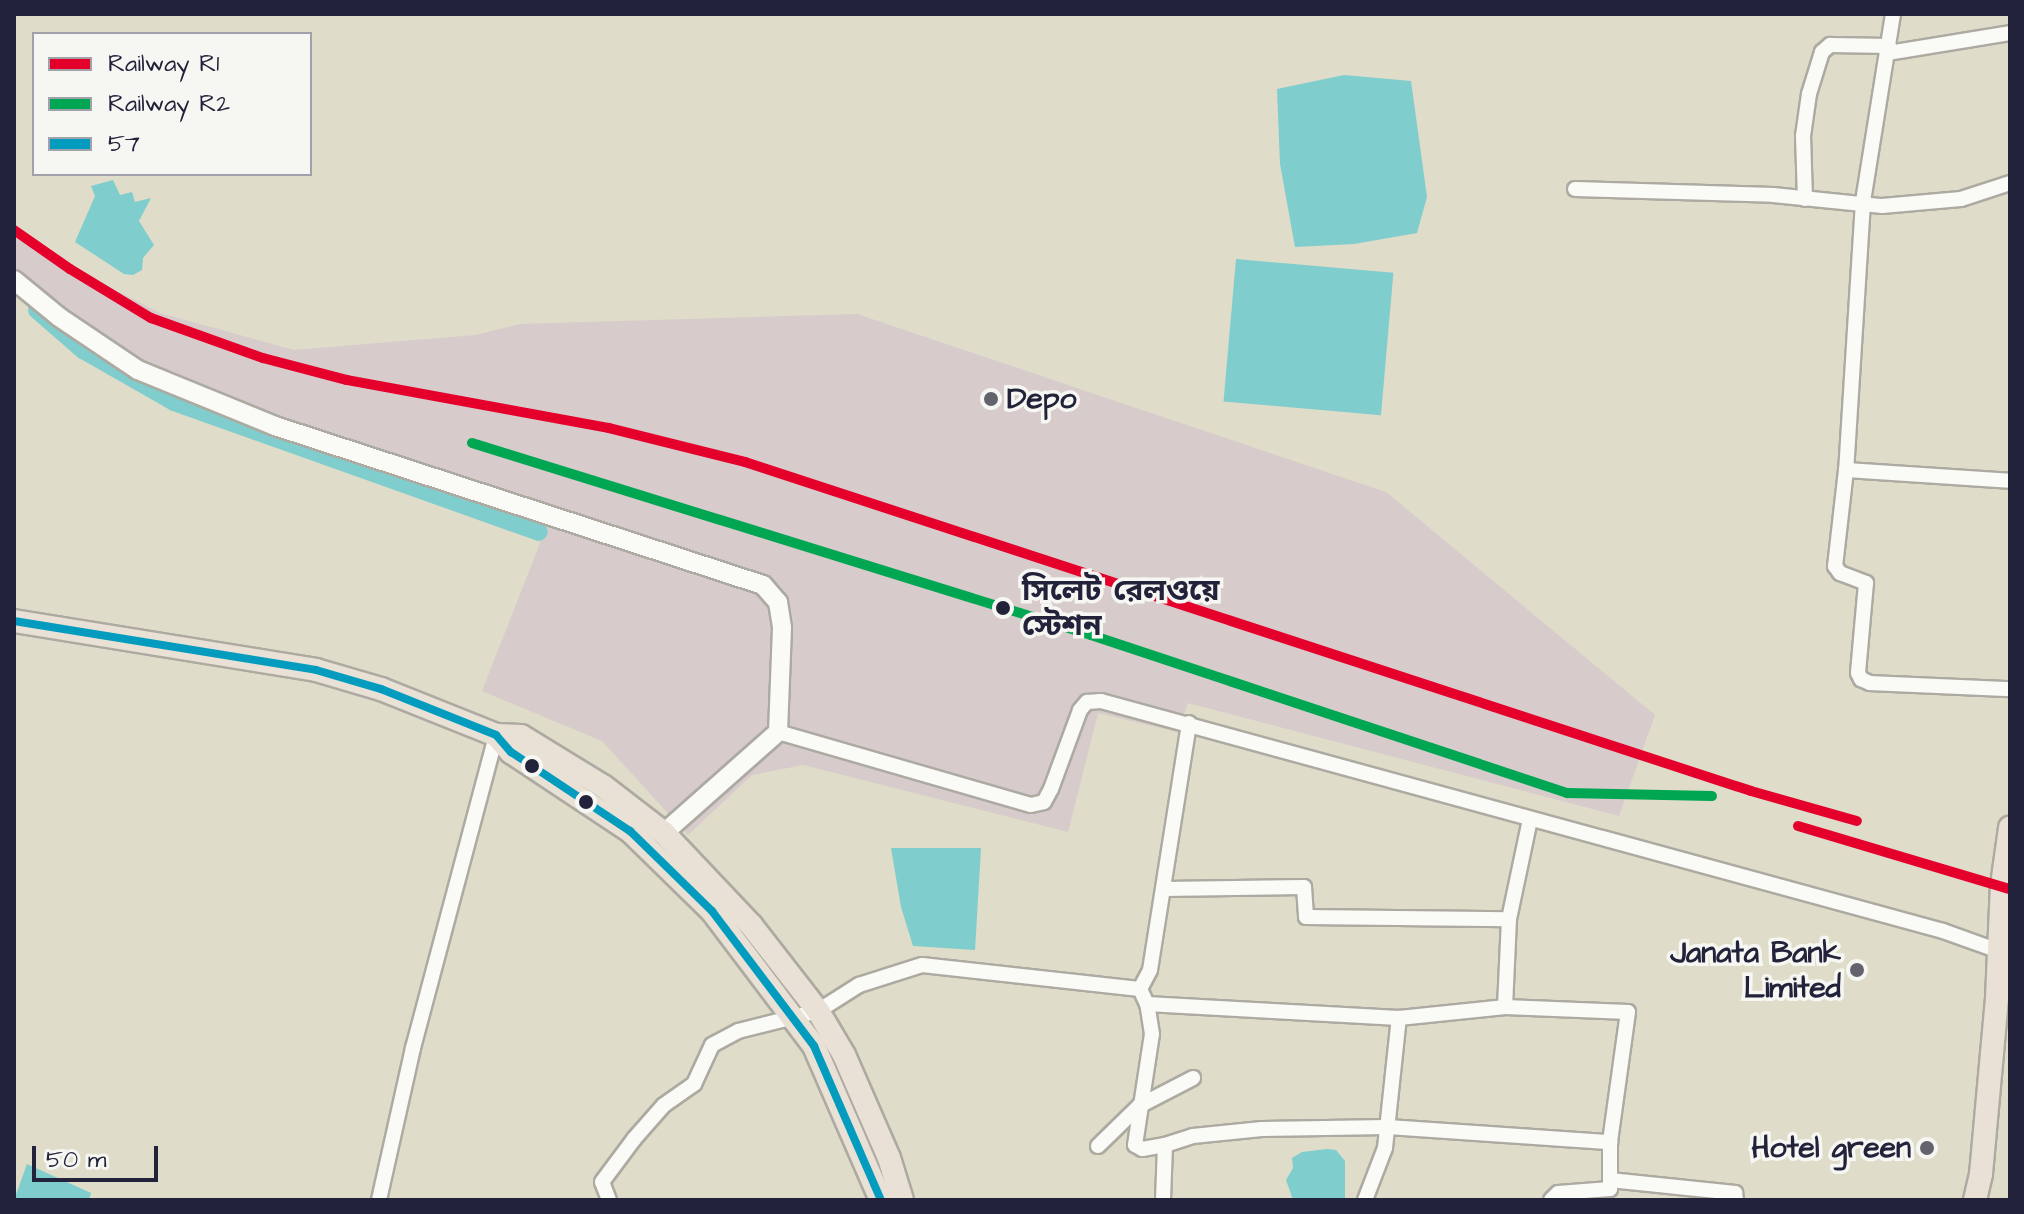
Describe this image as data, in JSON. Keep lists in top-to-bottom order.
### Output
{
  "places": [
    "Depo",
    "সিলেট রেলওয়ে স্টেশন",
    "Janata Bank Limited",
    "Hotel green"
  ],
  "lines": ["rail line R1", "rail line R2", "transit line 57"],
  "legend": ["Railway R1", "Railway R2", "57"],
  "scale_bar": "50 m"
}
